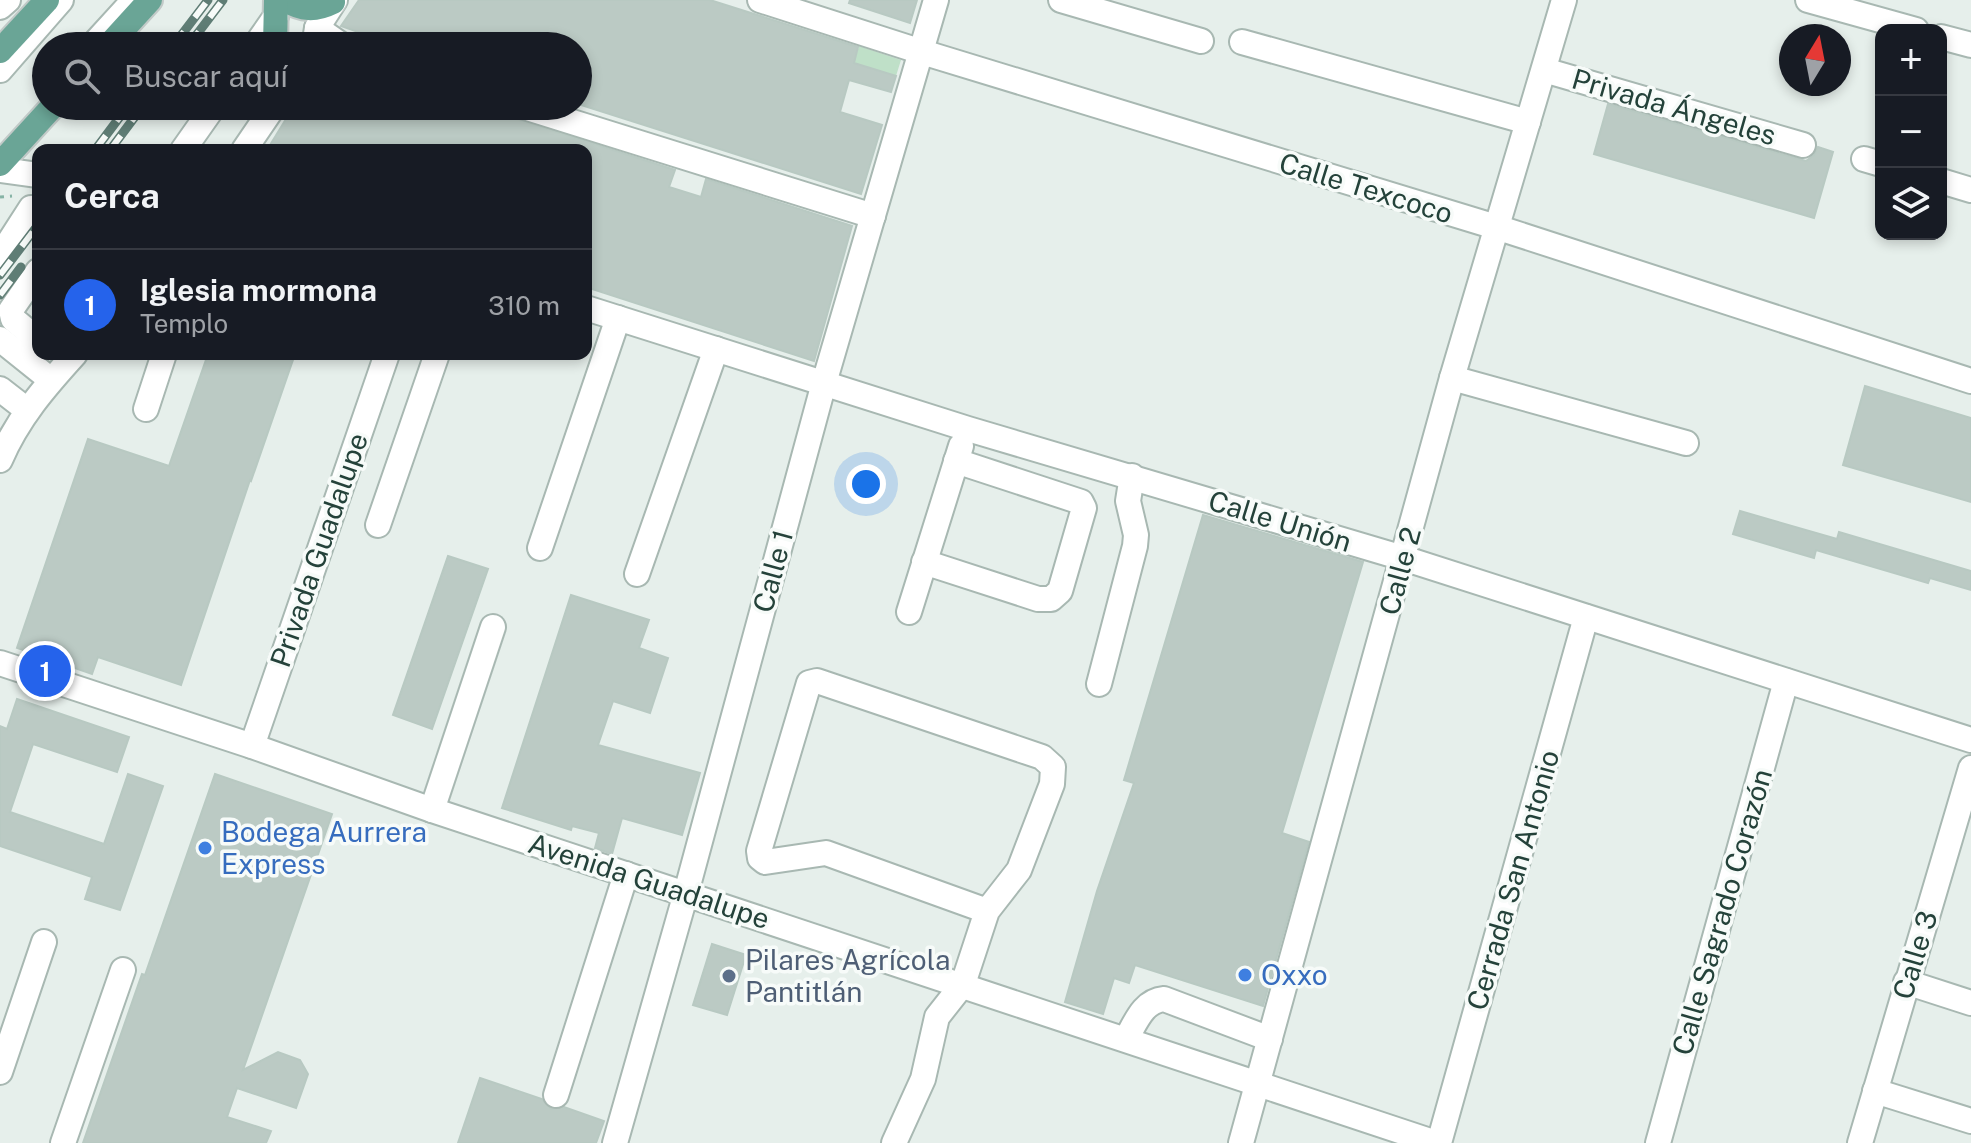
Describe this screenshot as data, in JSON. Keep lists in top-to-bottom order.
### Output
{
  "streets": {
    "street": [
      "Privada Ángeles",
      "Calle Texcoco",
      "Calle Unión",
      "Privada Guadalupe",
      "Calle 1",
      "Calle 2",
      "Cerrada San Antonio",
      "Avenida Guadalupe",
      "Calle Sagrado Corazón",
      "Calle 3"
    ]
  },
  "crossings": [
    ["Privada Ángeles", "Calle 2"],
    ["Calle Texcoco", "Calle 1"],
    ["Calle Texcoco", "Calle 2"],
    ["Calle Unión", "Calle 1"],
    ["Calle Unión", "Calle 2"],
    ["Calle Unión", "Cerrada San Antonio"],
    ["Calle Unión", "Calle Sagrado Corazón"],
    ["Privada Guadalupe", "Avenida Guadalupe"],
    ["Calle 1", "Avenida Guadalupe"],
    ["Calle 2", "Avenida Guadalupe"],
    ["Cerrada San Antonio", "Avenida Guadalupe"]
  ],
  "places": ["Bodega Aurrera Express", "Oxxo", "Pilares Agrícola Pantitlán"],
  "north": "top",
  "page": {
    "map_buttons": ["+", "−"],
    "search": "Buscar aquí",
    "heading": "Cerca",
    "list": [
      {
        "mark": "1",
        "name": "Iglesia mormona",
        "note": "Templo",
        "value": "310 m"
      }
    ],
    "pins": "1"
  }
}
